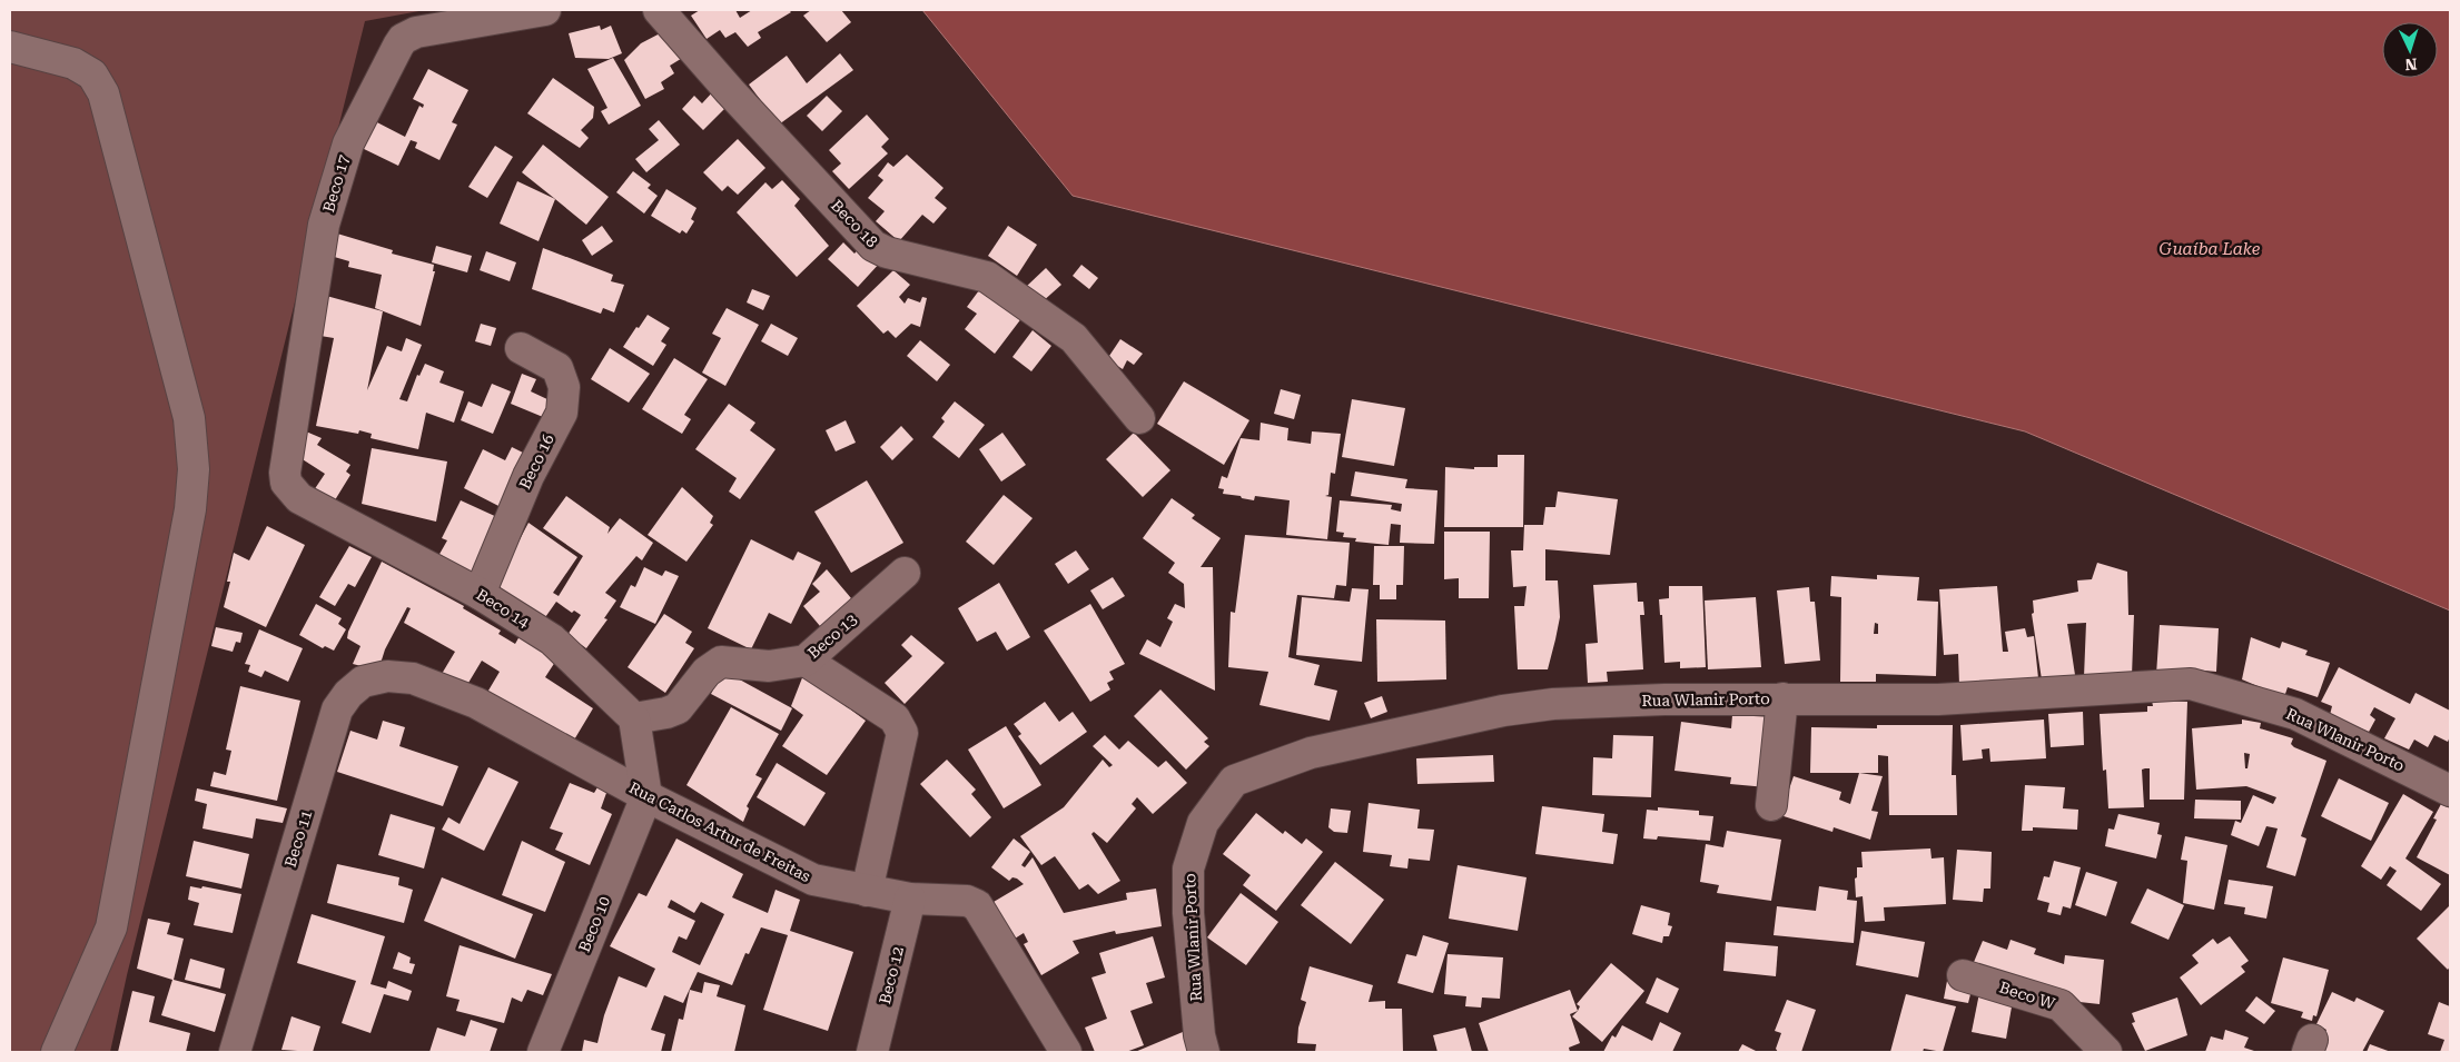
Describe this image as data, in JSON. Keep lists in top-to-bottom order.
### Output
{
  "streets": {
    "street": [
      "Beco 17",
      "Beco 18",
      "Beco 16",
      "Beco 14",
      "Beco 13",
      "Rua Wlanir Porto",
      "Rua Carlos Artur de Freitas",
      "Beco 11",
      "Beco 10",
      "Beco 12",
      "Beco W"
    ]
  },
  "crossings": [
    ["Beco 17", "Beco 14"],
    ["Beco 16", "Beco 14"],
    ["Beco 14", "Beco 13"],
    ["Rua Carlos Artur de Freitas", "Beco 11"],
    ["Rua Carlos Artur de Freitas", "Beco 10"],
    ["Rua Carlos Artur de Freitas", "Beco 12"]
  ],
  "water": ["Guaíba Lake"],
  "north": "bottom"
}
